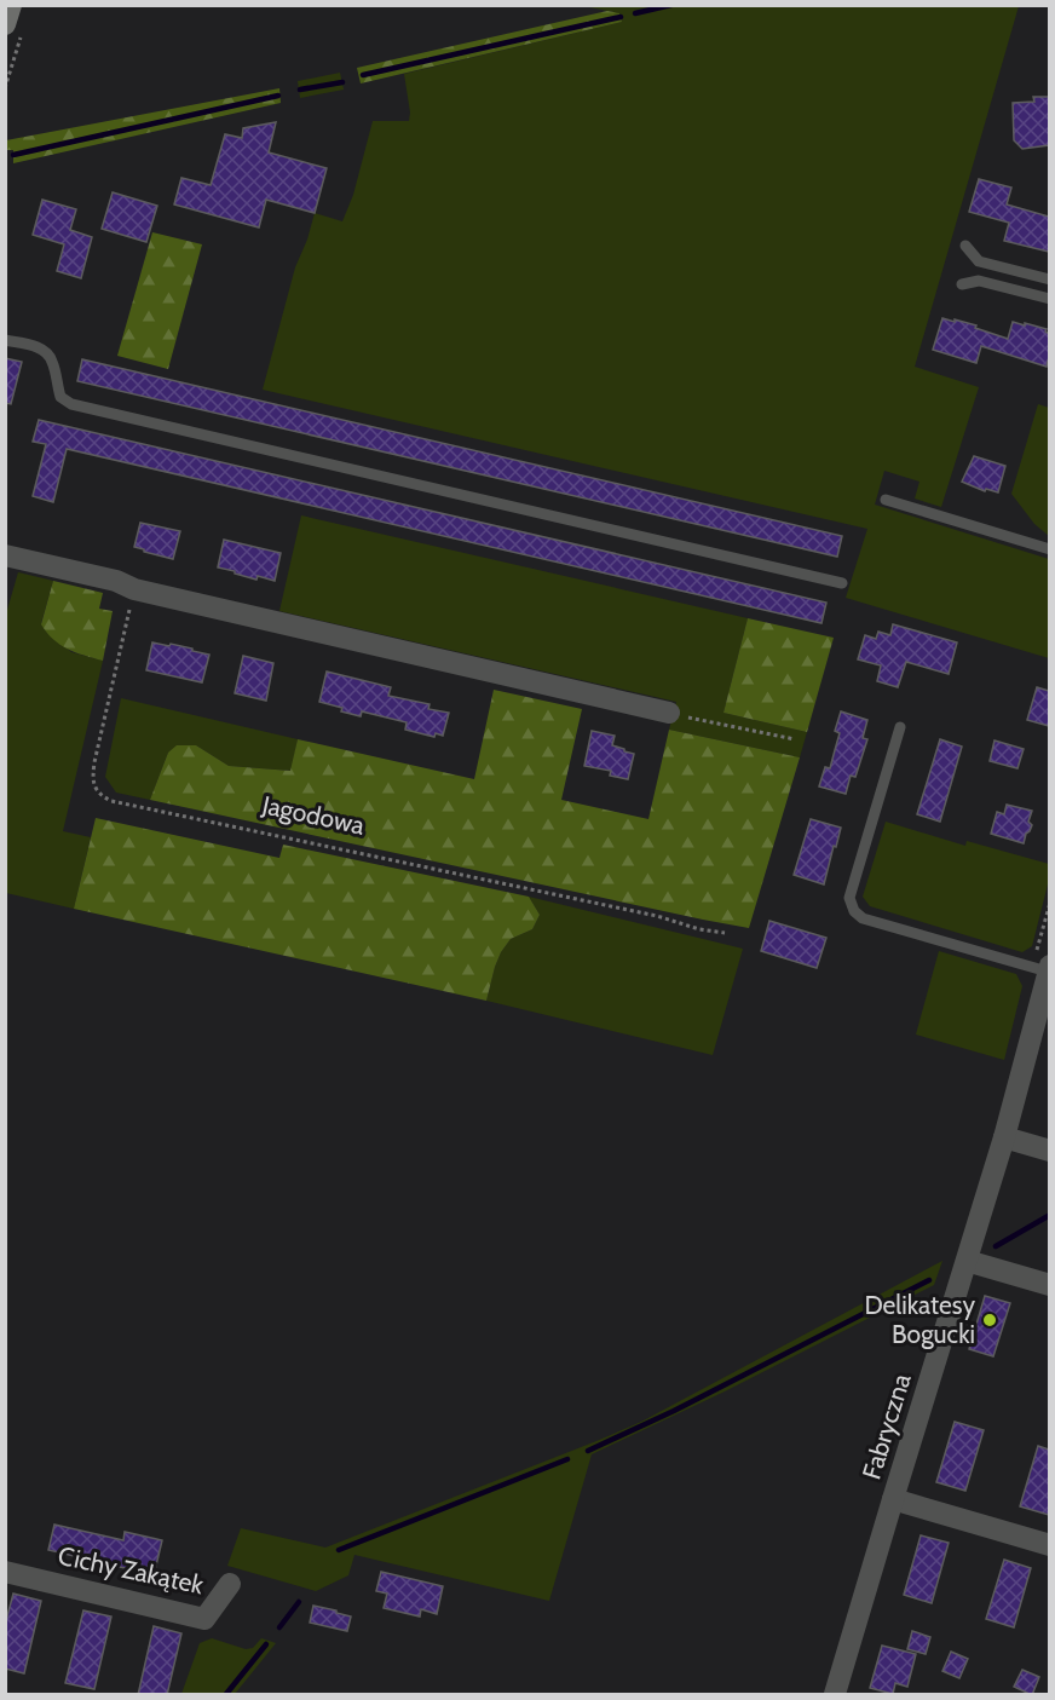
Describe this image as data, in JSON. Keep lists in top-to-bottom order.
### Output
{
  "streets": {
    "street": ["Fabryczna", "Cichy Zakątek"],
    "path": ["Jagodowa"]
  },
  "places": ["Delikatesy Bogucki"]
}
